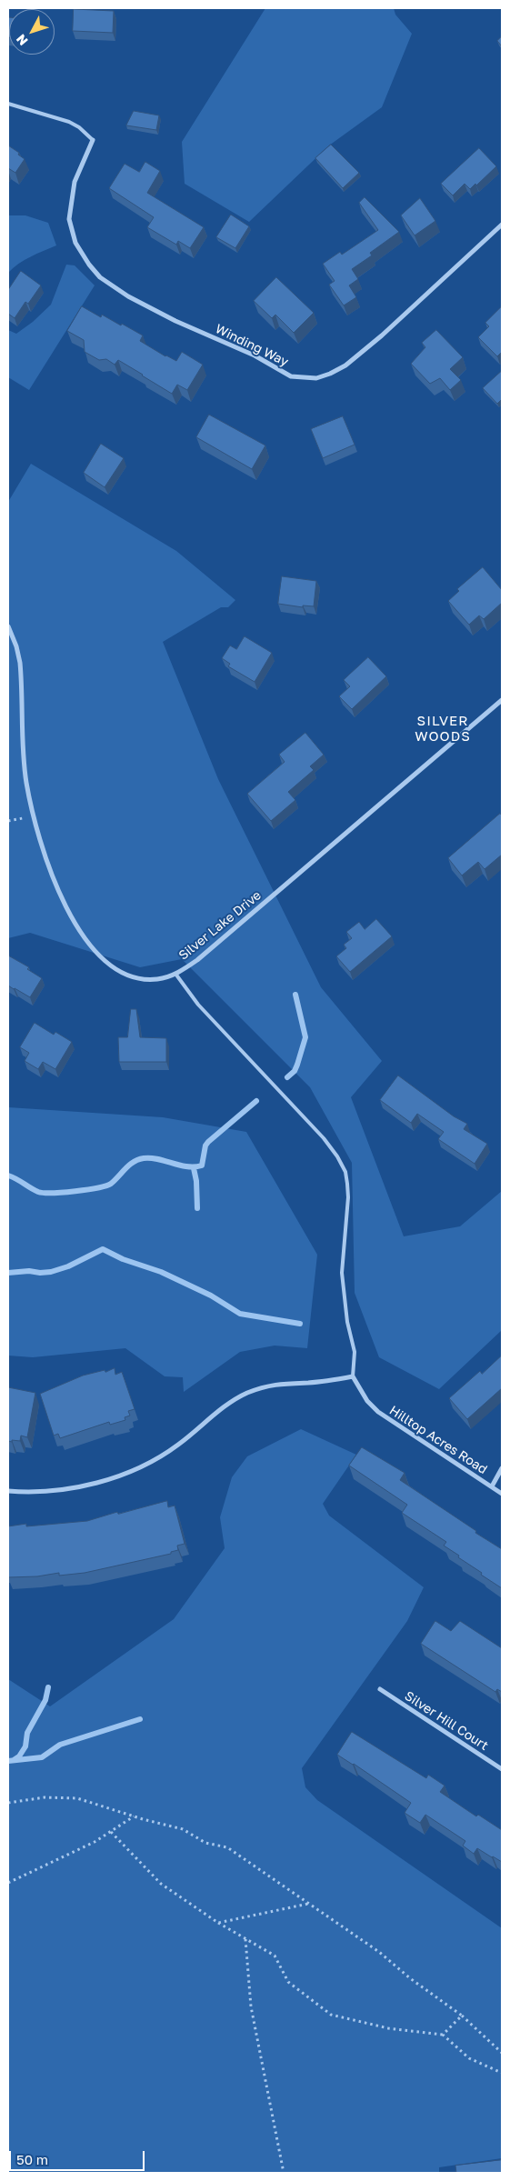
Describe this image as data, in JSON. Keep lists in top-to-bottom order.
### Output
{
  "streets": {
    "street": [
      "Winding Way",
      "Silver Lake Drive",
      "Hilltop Acres Road",
      "Silver Hill Court"
    ]
  },
  "districts": ["SILVER WOODS"],
  "scale_bar": "50 m",
  "north": "bottom left"
}
